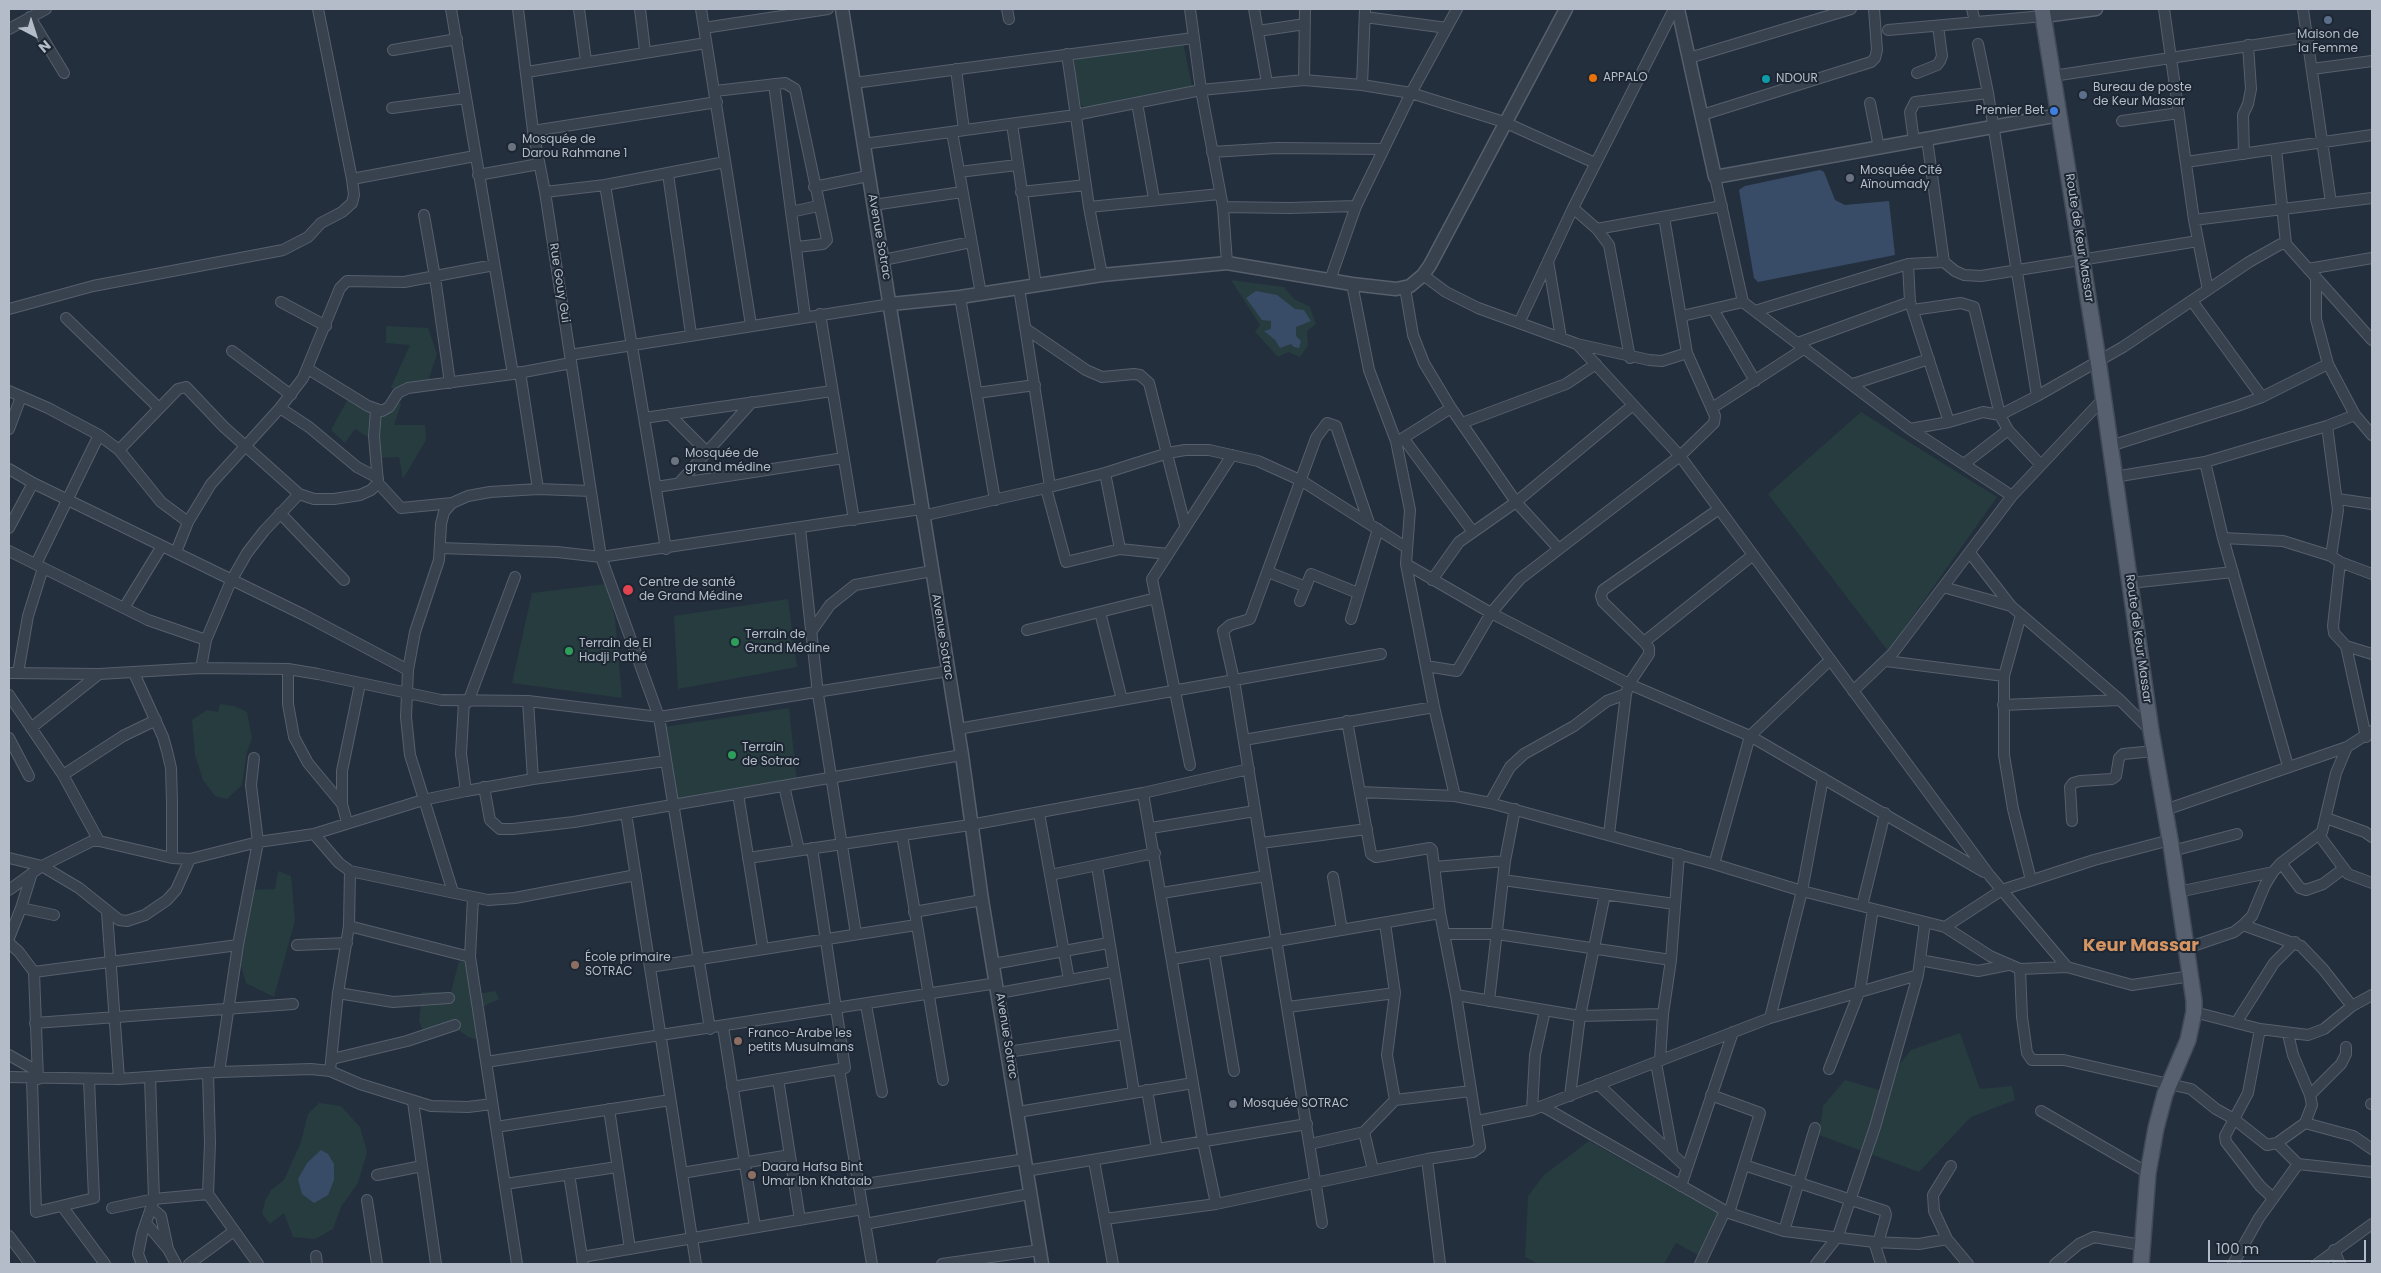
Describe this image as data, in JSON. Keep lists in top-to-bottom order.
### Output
{
  "streets": {
    "main road": ["Route de Keur Massar"],
    "street": ["Avenue Sotrac", "Rue Gouy Gui"]
  },
  "districts": ["Keur Massar"],
  "places": [
    "Maison de la Femme",
    "APPALO",
    "NDOUR",
    "Bureau de poste de Keur Massar",
    "Premier Bet",
    "Mosquée de Darou Rahmane 1",
    "Mosquée Cité Aïnoumady",
    "Mosquée de grand médine",
    "Centre de santé de Grand Médine",
    "Terrain de Grand Médine",
    "Terrain de El Hadji Pathé",
    "Terrain de Sotrac",
    "École primaire SOTRAC",
    "Franco-Arabe les petits Musulmans",
    "Mosquée SOTRAC",
    "Daara Hafsa Bint Umar Ibn Khataab"
  ],
  "scale_bar": "100 m",
  "north": "bottom right"
}
